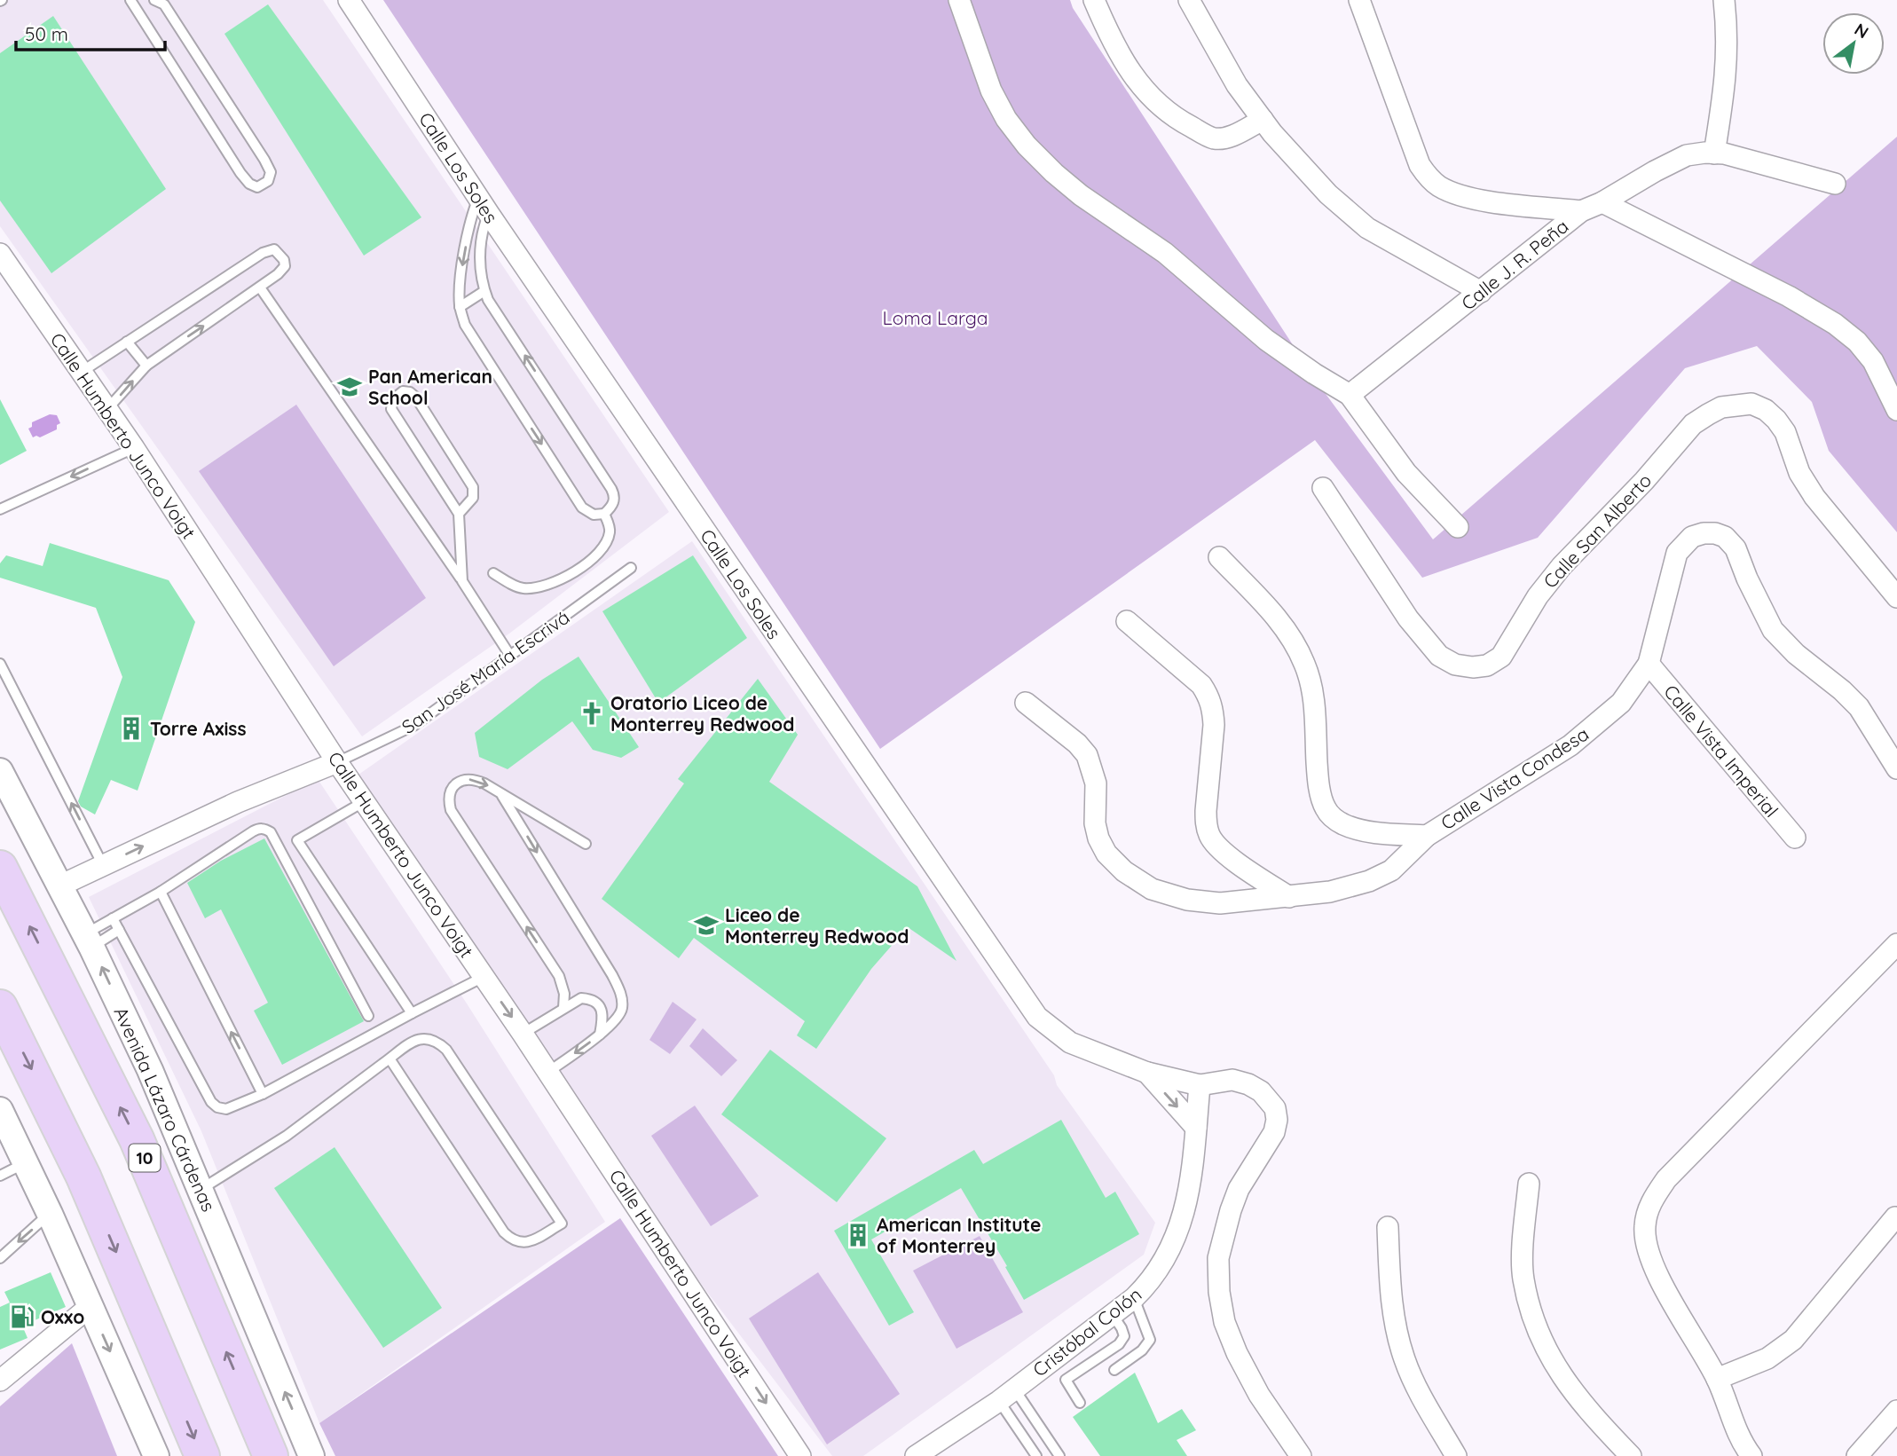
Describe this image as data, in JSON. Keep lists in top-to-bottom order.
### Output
{
  "streets": {
    "highway": ["Avenida Lázaro Cárdenas", "10"],
    "street": [
      "Calle Los Soles",
      "Calle J. R. Peña",
      "Calle Humberto Junco Voigt",
      "Calle San Alberto",
      "San José María Escrivá",
      "Calle Vista Imperial",
      "Calle Vista Condesa",
      "Cristóbal Colón"
    ]
  },
  "crossings": [
    ["Calle Los Soles", "Cristóbal Colón"],
    ["Calle Humberto Junco Voigt", "San José María Escrivá"],
    ["San José María Escrivá", "Avenida Lázaro Cárdenas"],
    ["Calle Vista Imperial", "Calle Vista Condesa"]
  ],
  "one_way": ["San José María Escrivá"],
  "parks": ["Loma Larga"],
  "places": {
    "school or university": ["Pan American School", "Liceo de Monterrey Redwood"],
    "church": ["Oratorio Liceo de Monterrey Redwood"],
    "building": ["Torre Axiss", "American Institute of Monterrey"],
    "fuel station": ["Oxxo"]
  },
  "scale_bar": "50 m",
  "north": "top right"
}
